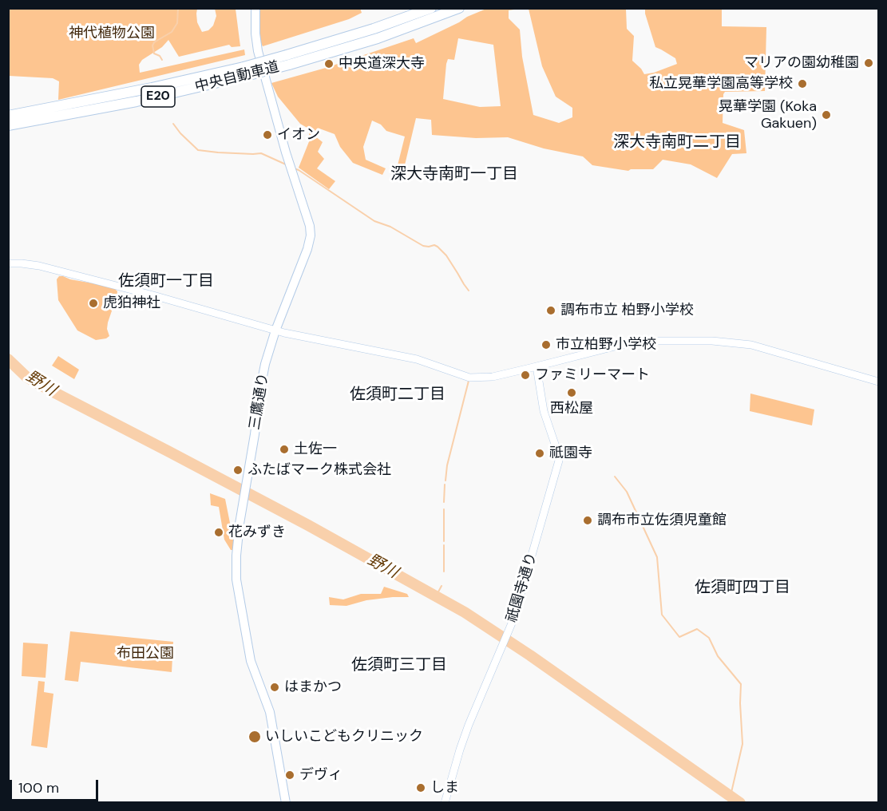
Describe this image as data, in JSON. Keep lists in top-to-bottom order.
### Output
{
  "streets": {
    "highway": ["中央自動車道", "E20"],
    "main road": ["三鷹通り"],
    "street": ["祇園寺通り"]
  },
  "districts": [
    "深大寺南町二丁目",
    "深大寺南町一丁目",
    "佐須町一丁目",
    "佐須町二丁目",
    "佐須町四丁目",
    "佐須町三丁目"
  ],
  "water": ["野川"],
  "parks": ["神代植物公園", "布田公園"],
  "places": [
    "マリアの園幼稚園",
    "中央道深大寺",
    "私立晃華学園高等学校",
    "晃華学園 (Koka Gakuen)",
    "イオン",
    "虎狛神社",
    "調布市立 柏野小学校",
    "市立柏野小学校",
    "ファミリーマート",
    "西松屋",
    "土佐一",
    "祇園寺",
    "ふたばマーク株式会社",
    "調布市立佐須児童館",
    "花みずき",
    "はまかつ",
    "いしいこどもクリニック",
    "デヴィ",
    "しま"
  ],
  "scale_bar": "100 m"
}
